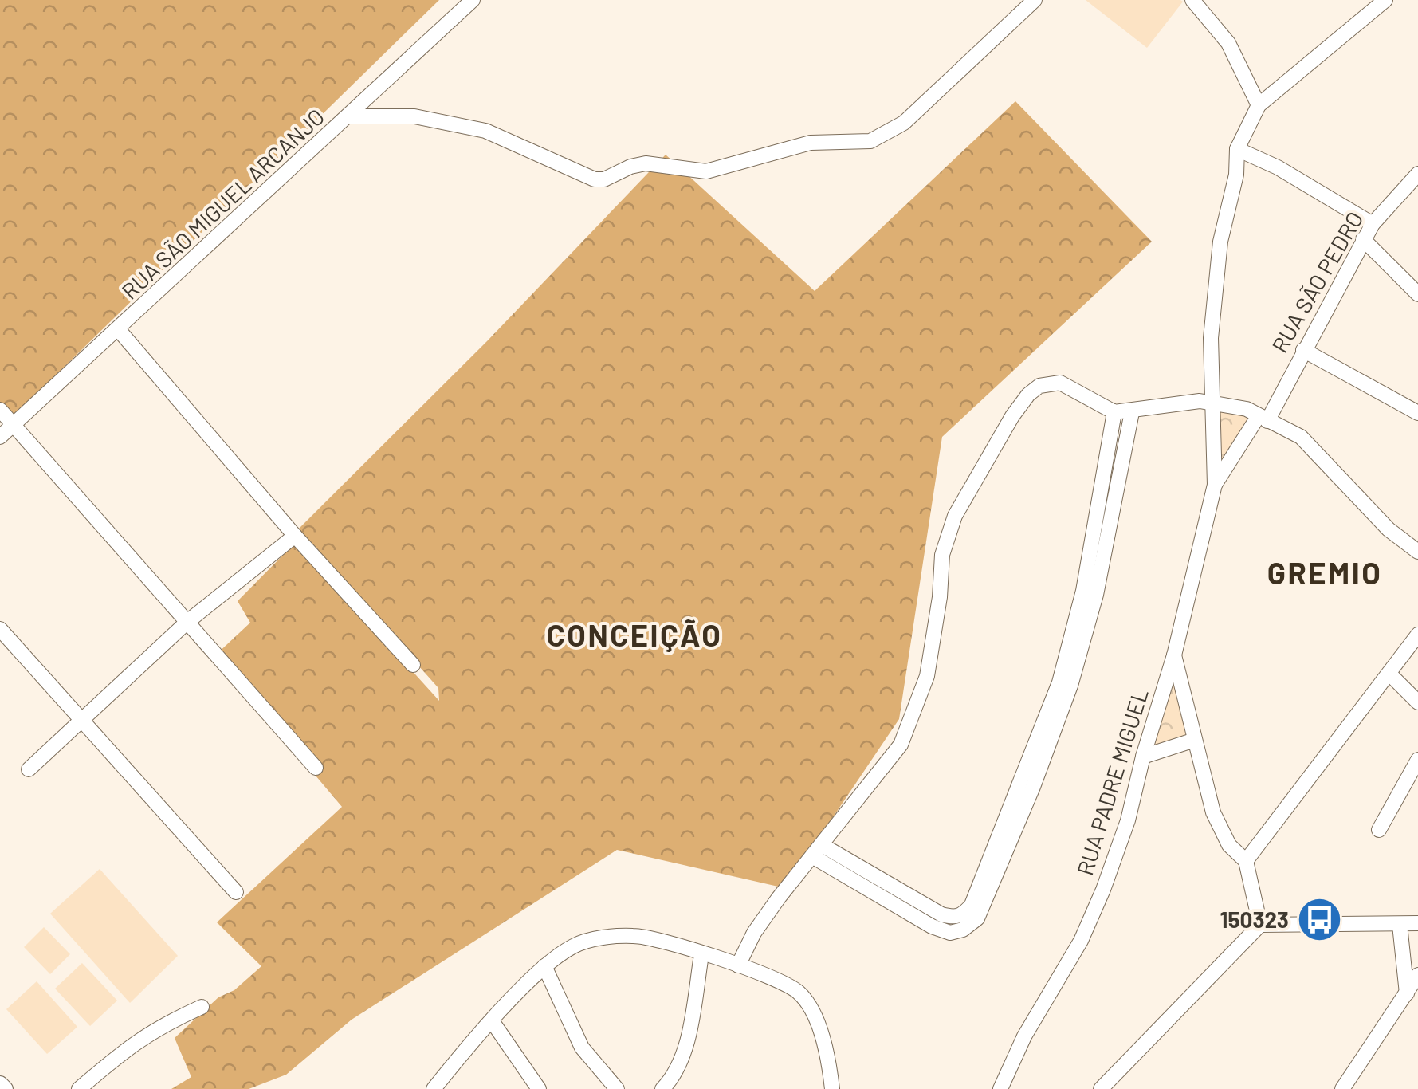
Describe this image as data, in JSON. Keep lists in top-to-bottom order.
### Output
{
  "streets": {
    "street": ["RUA SÃO MIGUEL ARCANJO", "RUA SÃO PEDRO", "RUA PADRE MIGUEL"]
  },
  "crossings": [
    ["RUA SÃO PEDRO", "RUA PADRE MIGUEL"]
  ],
  "districts": ["GREMIO", "CONCEIÇÃO"],
  "places": {
    "bus stop": ["150323"]
  }
}
